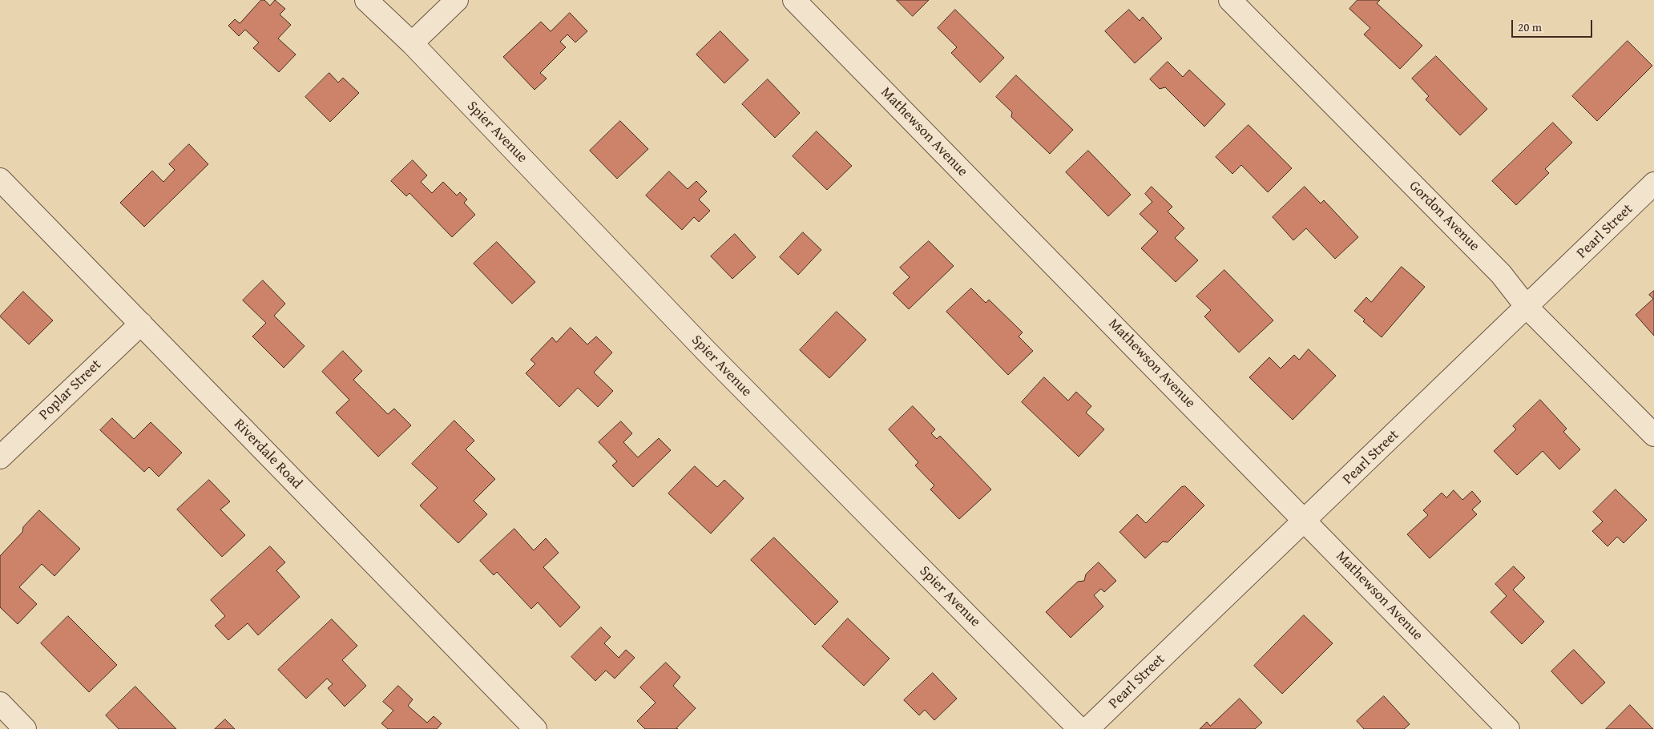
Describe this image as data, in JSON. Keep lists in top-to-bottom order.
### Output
{
  "streets": {
    "street": [
      "Spier Avenue",
      "Mathewson Avenue",
      "Gordon Avenue",
      "Pearl Street",
      "Poplar Street",
      "Riverdale Road"
    ]
  },
  "crossings": [
    ["Mathewson Avenue", "Pearl Street"],
    ["Gordon Avenue", "Pearl Street"],
    ["Poplar Street", "Riverdale Road"]
  ],
  "scale_bar": "20 m"
}
